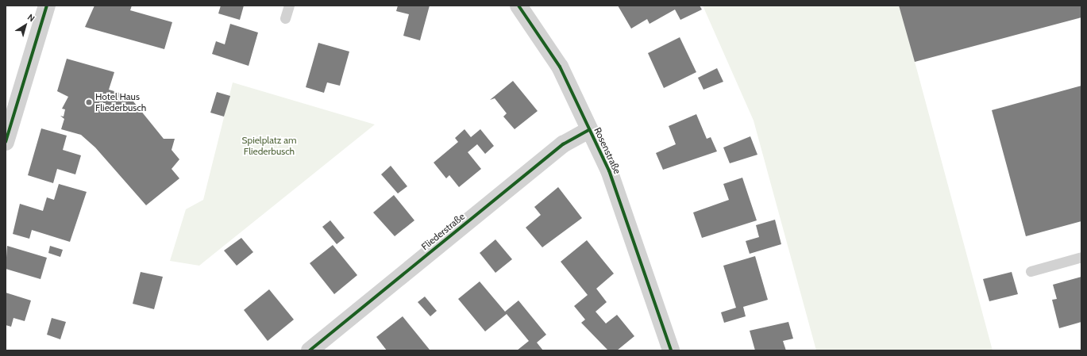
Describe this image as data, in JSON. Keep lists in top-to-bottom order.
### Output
{
  "streets": {
    "street": ["Rosenstraße", "Fliederstraße"]
  },
  "crossings": [
    ["Rosenstraße", "Fliederstraße"]
  ],
  "parks": ["Spielplatz am Fliederbusch"],
  "places": ["Hotel Haus Fliederbusch"],
  "north": "top right"
}
